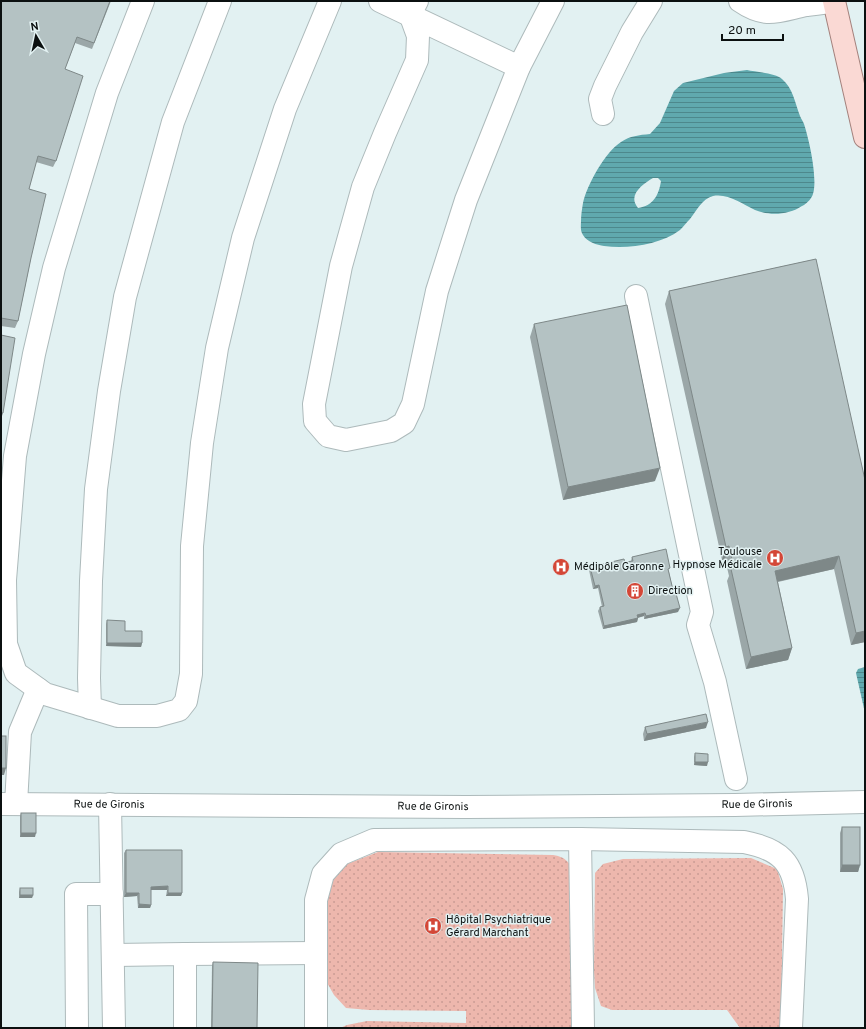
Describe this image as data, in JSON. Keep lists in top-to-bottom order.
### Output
{
  "streets": {
    "street": ["Rue de Gironis"]
  },
  "places": {
    "hospital": ["Toulouse Hypnose Médicale", "Médipôle Garonne", "Hôpital Psychiatrique Gérard Marchant"],
    "building": ["Direction"]
  },
  "scale_bar": "20 m",
  "north": "top"
}
